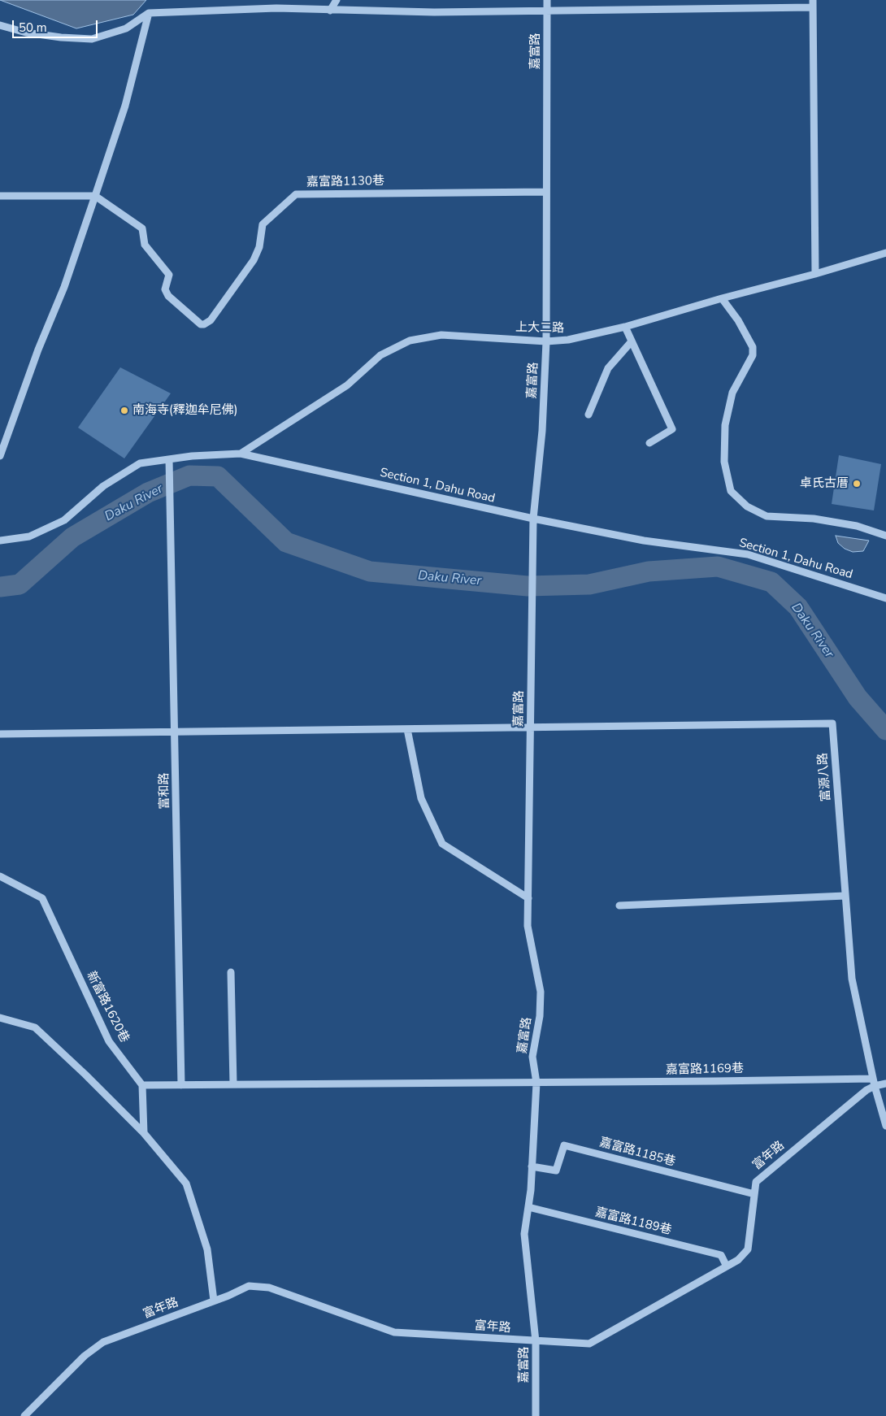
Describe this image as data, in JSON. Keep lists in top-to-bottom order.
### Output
{
  "streets": {
    "street": [
      "嘉富路",
      "嘉富路1130巷",
      "上大二路",
      "Section 1, Dahu Road",
      "富源八路",
      "富和路",
      "新富路1620巷",
      "嘉富路1169巷",
      "嘉富路1185巷",
      "富年路",
      "嘉富路1189巷"
    ]
  },
  "crossings": [
    ["嘉富路", "嘉富路1130巷"],
    ["嘉富路", "上大二路"],
    ["嘉富路", "Section 1, Dahu Road"],
    ["嘉富路", "富源八路"],
    ["嘉富路", "嘉富路1169巷"],
    ["嘉富路", "嘉富路1185巷"],
    ["嘉富路", "富年路"],
    ["嘉富路", "嘉富路1189巷"],
    ["上大二路", "Section 1, Dahu Road"],
    ["Section 1, Dahu Road", "富和路"],
    ["富源八路", "嘉富路1169巷"],
    ["富源八路", "富年路"],
    ["富和路", "嘉富路1169巷"],
    ["新富路1620巷", "嘉富路1169巷"],
    ["嘉富路1169巷", "富年路"],
    ["嘉富路1185巷", "富年路"],
    ["富年路", "嘉富路1189巷"]
  ],
  "water": ["Daku River"],
  "places": ["南海寺(釋迦牟尼佛)", "卓氏古厝"],
  "scale_bar": "50 m"
}
